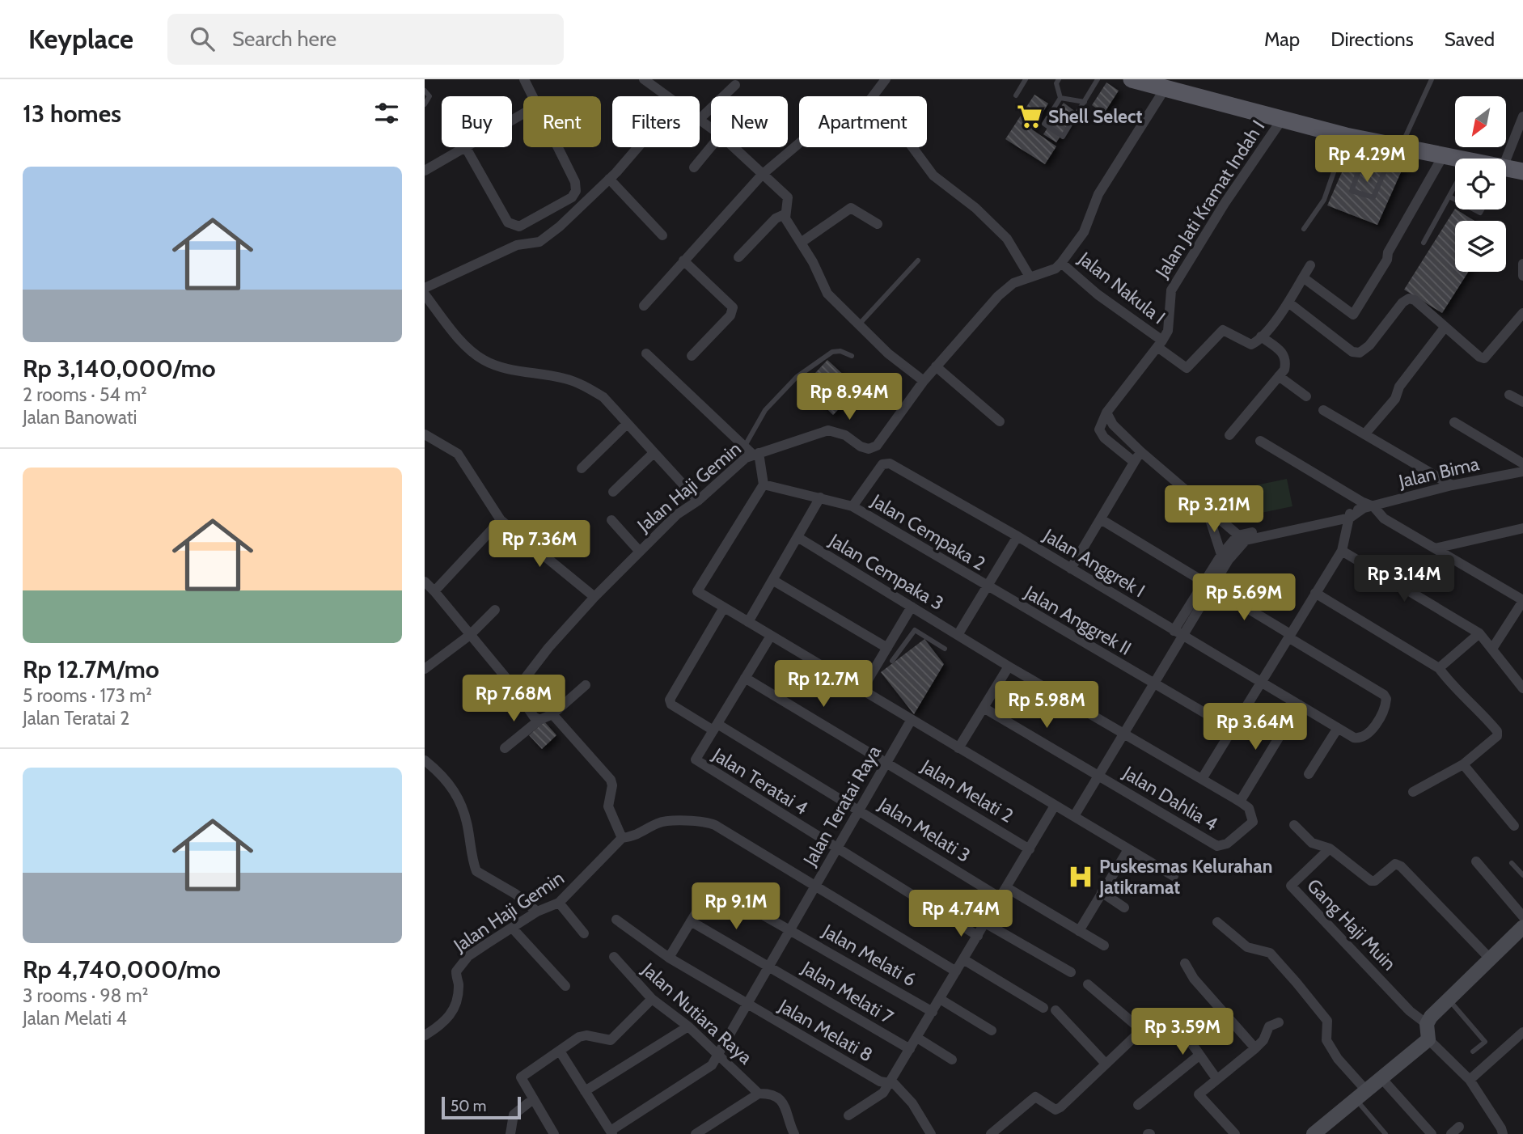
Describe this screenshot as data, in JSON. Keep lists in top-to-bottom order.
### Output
{
  "streets": {
    "street": [
      "Jalan Jati Kramat Indah I",
      "Jalan Nakula I",
      "Jalan Bima",
      "Jalan Haji Gemin",
      "Jalan Cempaka 2",
      "Jalan Anggrek I",
      "Jalan Cempaka 3",
      "Jalan Anggrek II",
      "Jalan Teratai 4",
      "Jalan Melati 2",
      "Jalan Dahlia 4",
      "Jalan Teratai Raya",
      "Jalan Melati 3",
      "Gang Haji Muin",
      "Jalan Melati 6",
      "Jalan Melati 7",
      "Jalan Nutiara Raya",
      "Jalan Melati 8"
    ]
  },
  "crossings": [
    ["Jalan Jati Kramat Indah I", "Jalan Nakula I"],
    ["Jalan Nakula I", "Jalan Haji Gemin"],
    ["Jalan Haji Gemin", "Jalan Teratai Raya"],
    ["Jalan Cempaka 2", "Jalan Anggrek I"],
    ["Jalan Cempaka 2", "Jalan Anggrek II"],
    ["Jalan Cempaka 3", "Jalan Dahlia 4"],
    ["Jalan Teratai 4", "Jalan Teratai Raya"],
    ["Jalan Teratai 4", "Jalan Melati 3"],
    ["Jalan Melati 2", "Jalan Teratai Raya"],
    ["Jalan Teratai Raya", "Jalan Melati 3"],
    ["Jalan Teratai Raya", "Jalan Melati 6"],
    ["Jalan Teratai Raya", "Jalan Melati 7"],
    ["Jalan Teratai Raya", "Jalan Nutiara Raya"],
    ["Jalan Teratai Raya", "Jalan Melati 8"],
    ["Jalan Melati 6", "Jalan Melati 7"]
  ],
  "places": {
    "supermarket": ["Shell Select"],
    "hospital": ["Puskesmas Kelurahan Jatikramat"]
  },
  "scale_bar": "50 m",
  "north": "bottom left",
  "page": {
    "header": "Keyplace",
    "search": "Search here",
    "nav": ["Map", "Directions", "Saved"],
    "heading": "13 homes",
    "chip": [
      "Buy",
      "Rent",
      "Filters",
      "New",
      "Apartment"
    ],
    "price": [
      "Rp 4.29M",
      "Rp 8.94M",
      "Rp 3.21M",
      "Rp 7.36M",
      "Rp 3.14M",
      "Rp 5.69M",
      "Rp 12.7M",
      "Rp 7.68M",
      "Rp 5.98M",
      "Rp 3.64M",
      "Rp 9.1M",
      "Rp 4.74M",
      "Rp 3.59M"
    ],
    "list": [
      {
        "name": "Rp 3,140,000/mo",
        "note": "2 rooms · 54 m² · Jalan Banowati"
      },
      {
        "name": "Rp 12.7M/mo",
        "note": "5 rooms · 173 m² · Jalan Teratai 2"
      },
      {
        "name": "Rp 4,740,000/mo",
        "note": "3 rooms · 98 m² · Jalan Melati 4"
      }
    ],
    "scale": "50 m"
  }
}
